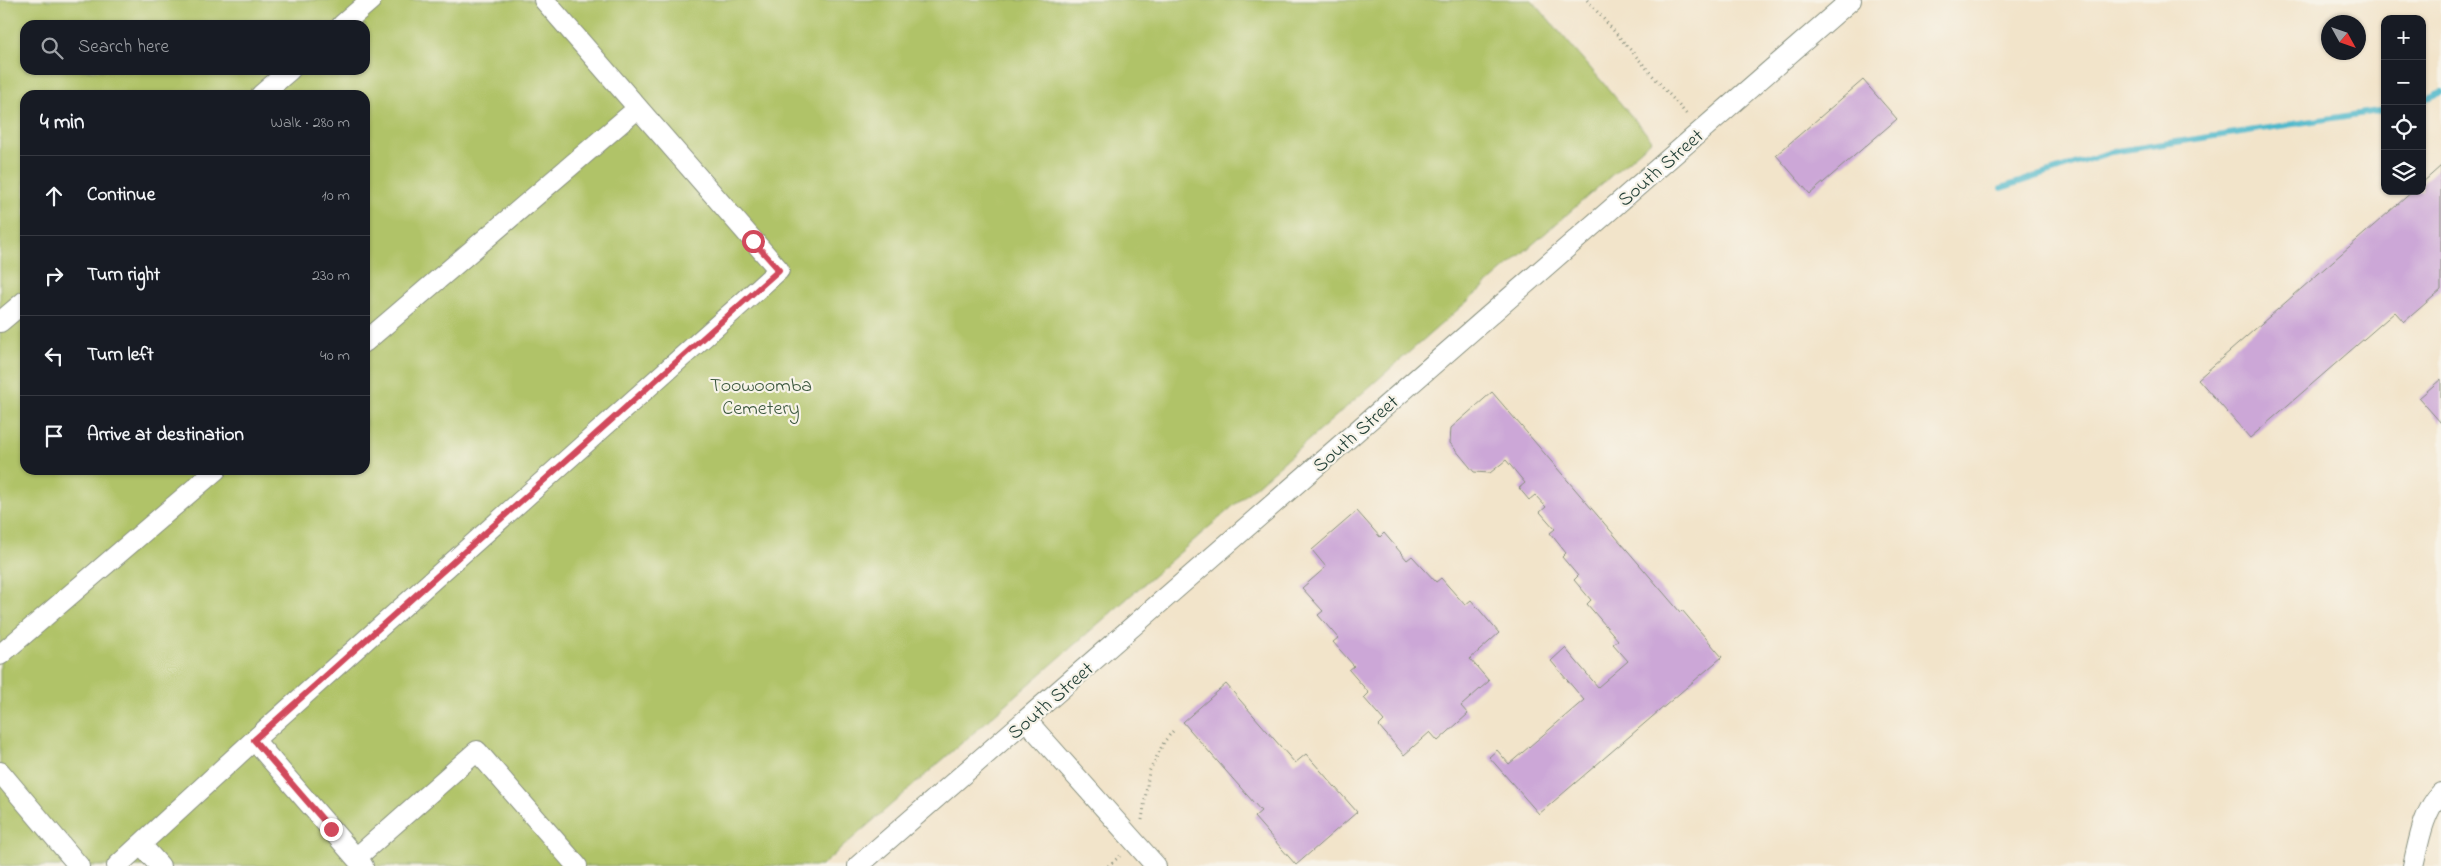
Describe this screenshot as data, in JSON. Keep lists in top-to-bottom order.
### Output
{
  "streets": {
    "street": ["South Street"]
  },
  "parks": ["Toowoomba Cemetery"],
  "north": "bottom right",
  "page": {
    "map_buttons": ["+", "−"],
    "search": "Search here",
    "heading": ["4 min", "Walk · 280 m"],
    "list": [
      ["Continue", "10 m"],
      ["Turn right", "230 m"],
      ["Turn left", "40 m"],
      "Arrive at destination"
    ]
  }
}
